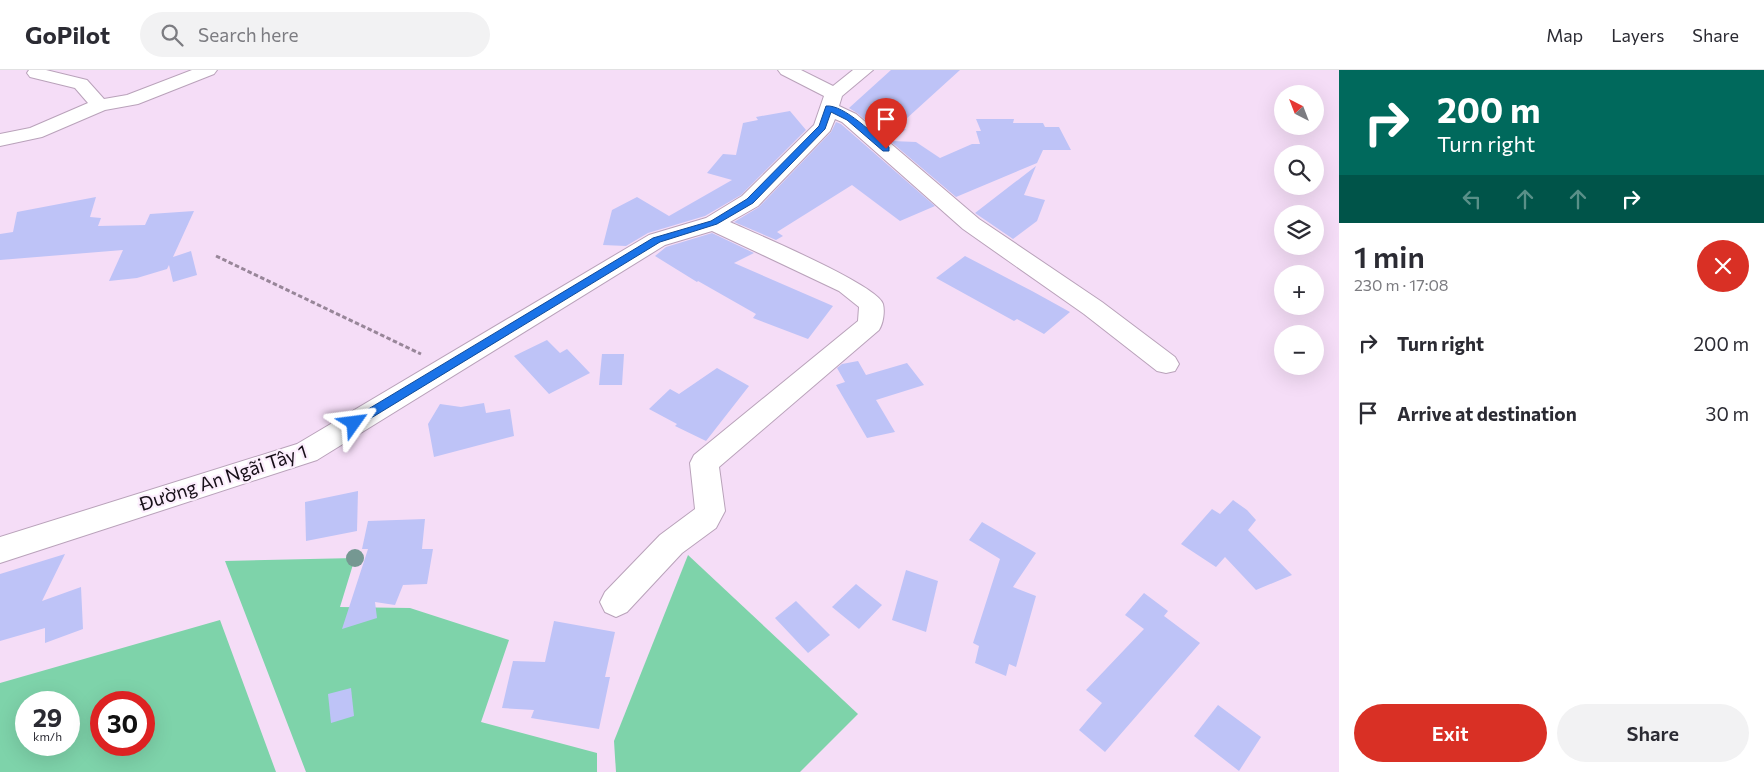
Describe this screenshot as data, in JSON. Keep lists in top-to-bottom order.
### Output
{
  "streets": {
    "street": ["Đường An Ngãi Tây 1"]
  },
  "north": "top left",
  "page": {
    "header": "GoPilot",
    "search": "Search here",
    "nav": ["Map", "Layers", "Share"],
    "turn": ["200 m", "Turn right"],
    "map_buttons": ["+", "−"],
    "heading": ["1 min", "230 m · 17:08"],
    "list": [
      {
        "name": "Turn right",
        "value": "200 m"
      },
      {
        "name": "Arrive at destination",
        "value": "30 m"
      }
    ],
    "speed": "29 km/h",
    "limit": "30",
    "buttons": ["Exit", "Share"]
  }
}
